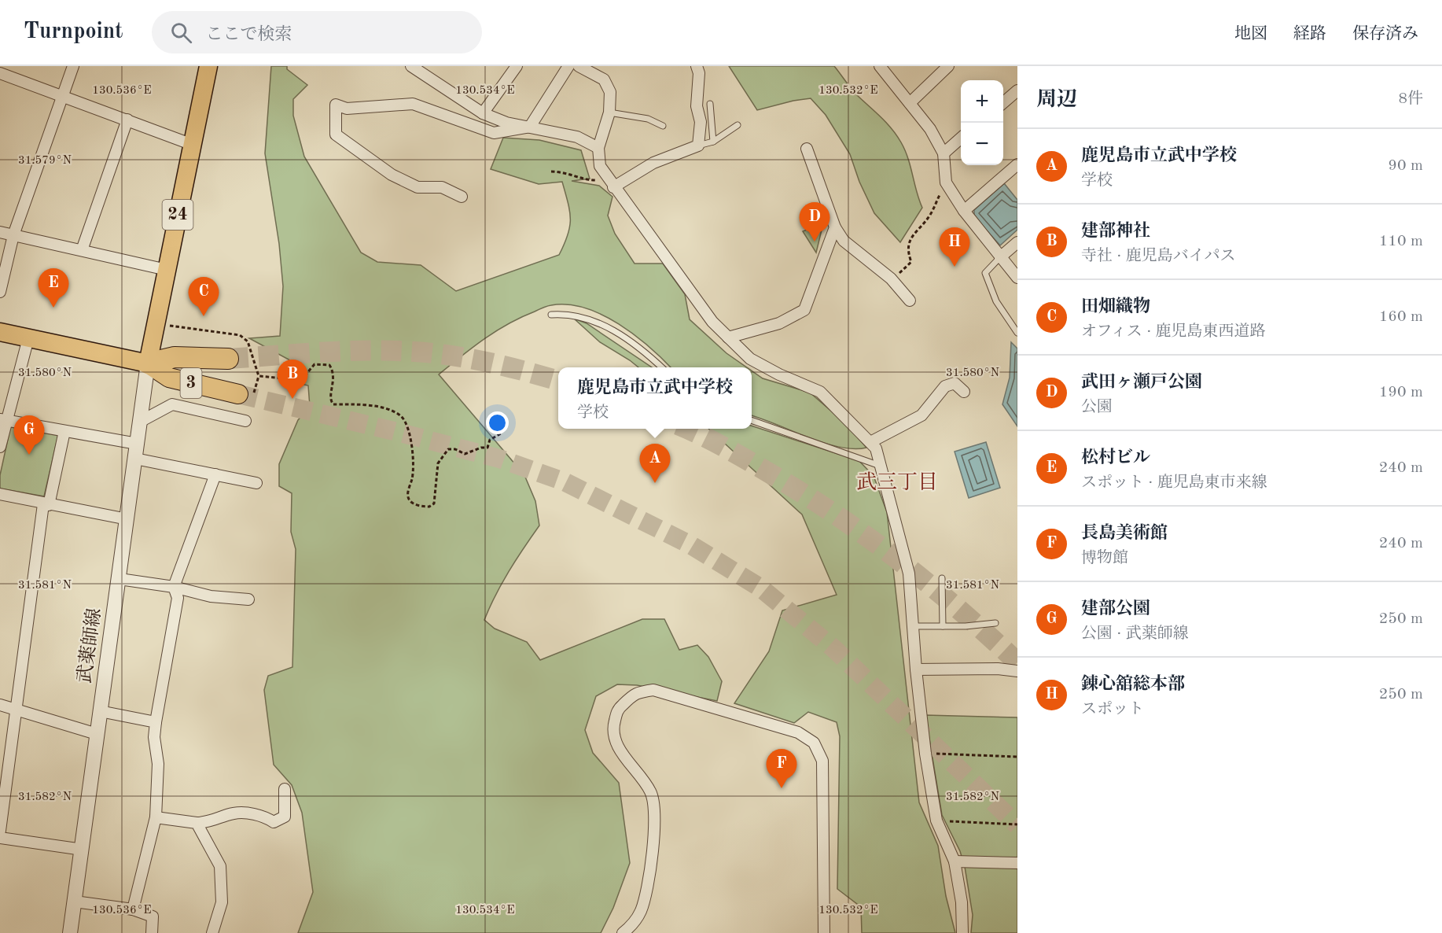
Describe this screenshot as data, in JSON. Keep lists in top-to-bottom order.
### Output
{
  "streets": {
    "highway": ["3"],
    "main road": ["24"],
    "street": ["武薬師線"]
  },
  "crossings": [
    ["24", "3"],
    ["24", "武薬師線"],
    ["3", "武薬師線"]
  ],
  "districts": ["武三丁目"],
  "page": {
    "header": "Turnpoint",
    "search": "ここで検索",
    "nav": ["地図", "経路", "保存済み"],
    "heading": ["周辺", "8件"],
    "map_buttons": ["+", "−"],
    "list": [
      {
        "mark": "A",
        "name": "鹿児島市立武中学校",
        "note": "学校",
        "value": "90 m"
      },
      {
        "mark": "B",
        "name": "建部神社",
        "note": "寺社 · 鹿児島バイパス",
        "value": "110 m"
      },
      {
        "mark": "C",
        "name": "田畑織物",
        "note": "オフィス · 鹿児島東西道路",
        "value": "160 m"
      },
      {
        "mark": "D",
        "name": "武田ヶ瀬戸公園",
        "note": "公園",
        "value": "190 m"
      },
      {
        "mark": "E",
        "name": "松村ビル",
        "note": "スポット · 鹿児島東市来線",
        "value": "240 m"
      },
      {
        "mark": "F",
        "name": "長島美術館",
        "note": "博物館",
        "value": "240 m"
      },
      {
        "mark": "G",
        "name": "建部公園",
        "note": "公園 · 武薬師線",
        "value": "250 m"
      },
      {
        "mark": "H",
        "name": "錬心舘総本部",
        "note": "スポット",
        "value": "250 m"
      }
    ],
    "pins": [
      "D",
      "H",
      "E",
      "C",
      "B",
      "G",
      "A",
      "F"
    ],
    "popup": ["鹿児島市立武中学校", "学校"]
  },
  "coordinates": [
    "130.536°E",
    "130.534°E",
    "130.532°E",
    "31.579°N",
    "31.580°N",
    "31.581°N",
    "31.582°N"
  ]
}
